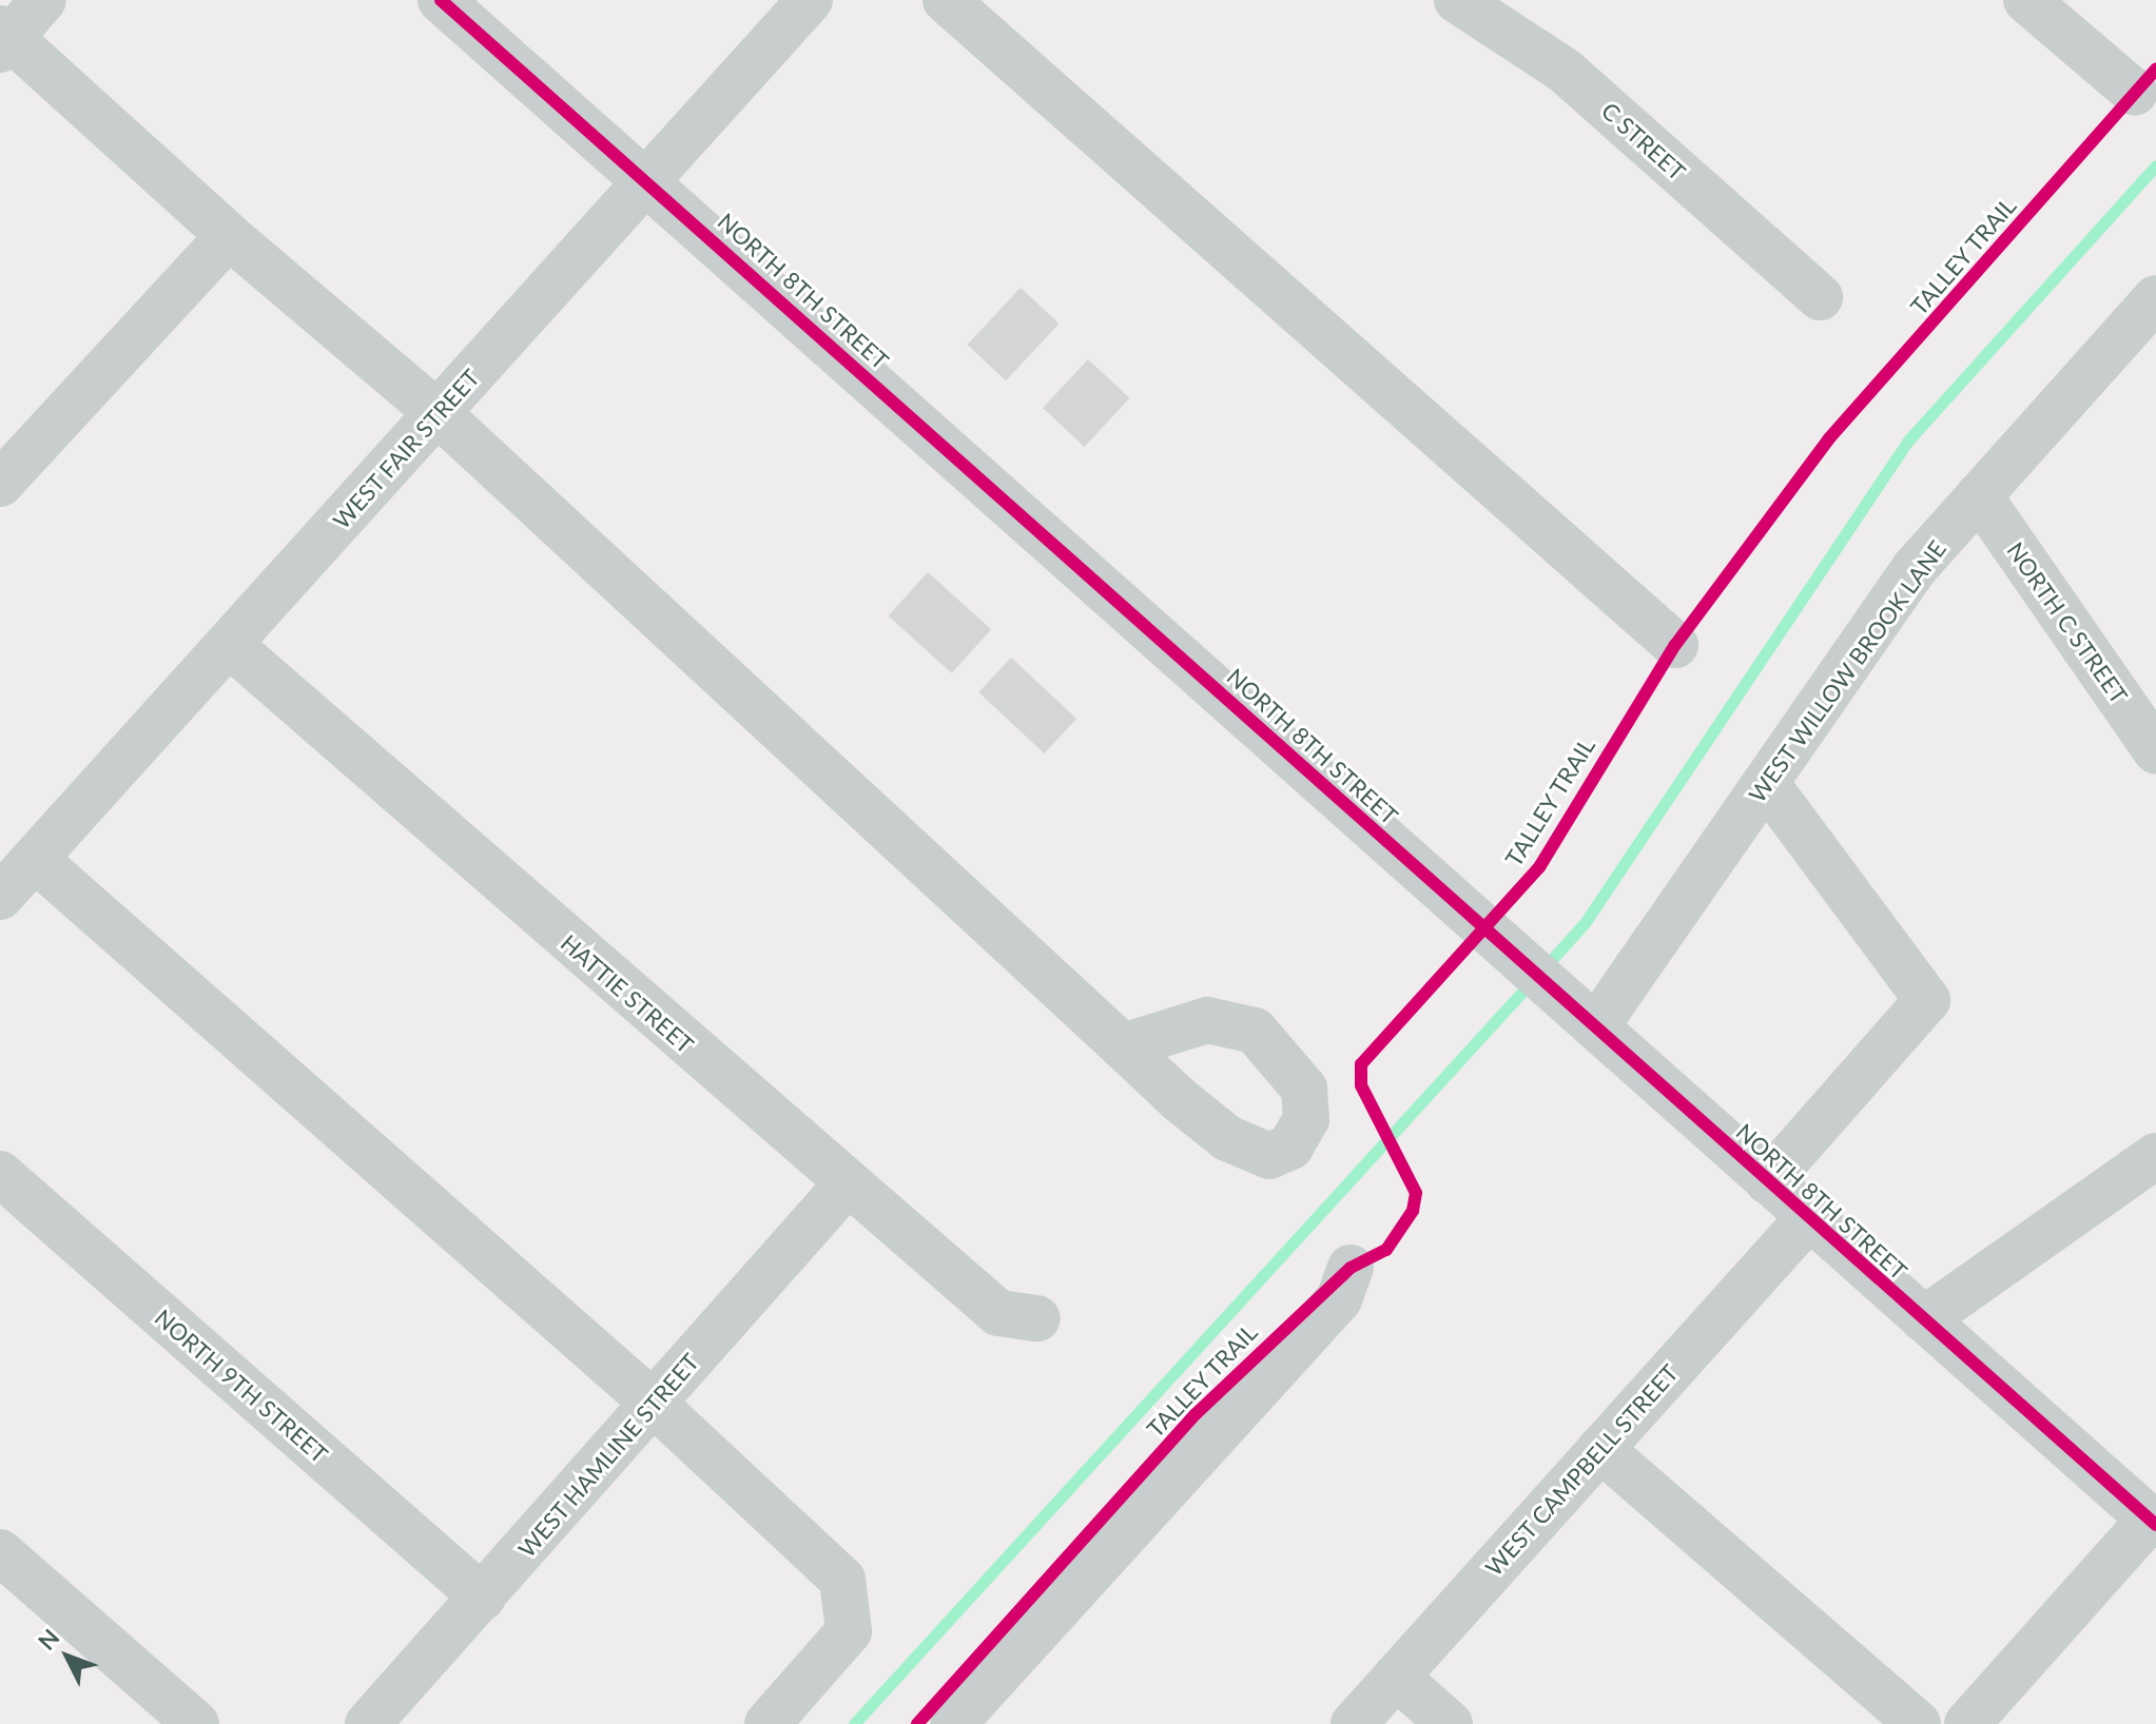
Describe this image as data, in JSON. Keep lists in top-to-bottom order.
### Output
{
  "streets": {
    "street": [
      "C STREET",
      "NORTH 8TH STREET",
      "WEST FAIR STREET",
      "NORTH C STREET",
      "WEST WILLOW BROOK LANE",
      "HATTIE STREET",
      "NORTH 9TH STREET",
      "WEST HAMLINE STREET",
      "WEST CAMPBELL STREET"
    ],
    "cycle path": ["TALLEY TRAIL"]
  },
  "crossings": [
    ["NORTH 8TH STREET", "WEST FAIR STREET"],
    ["NORTH 8TH STREET", "WEST WILLOW BROOK LANE"],
    ["NORTH 8TH STREET", "WEST CAMPBELL STREET"],
    ["WEST FAIR STREET", "HATTIE STREET"],
    ["NORTH C STREET", "WEST WILLOW BROOK LANE"],
    ["HATTIE STREET", "WEST HAMLINE STREET"],
    ["NORTH 9TH STREET", "WEST HAMLINE STREET"]
  ],
  "north": "top left"
}
